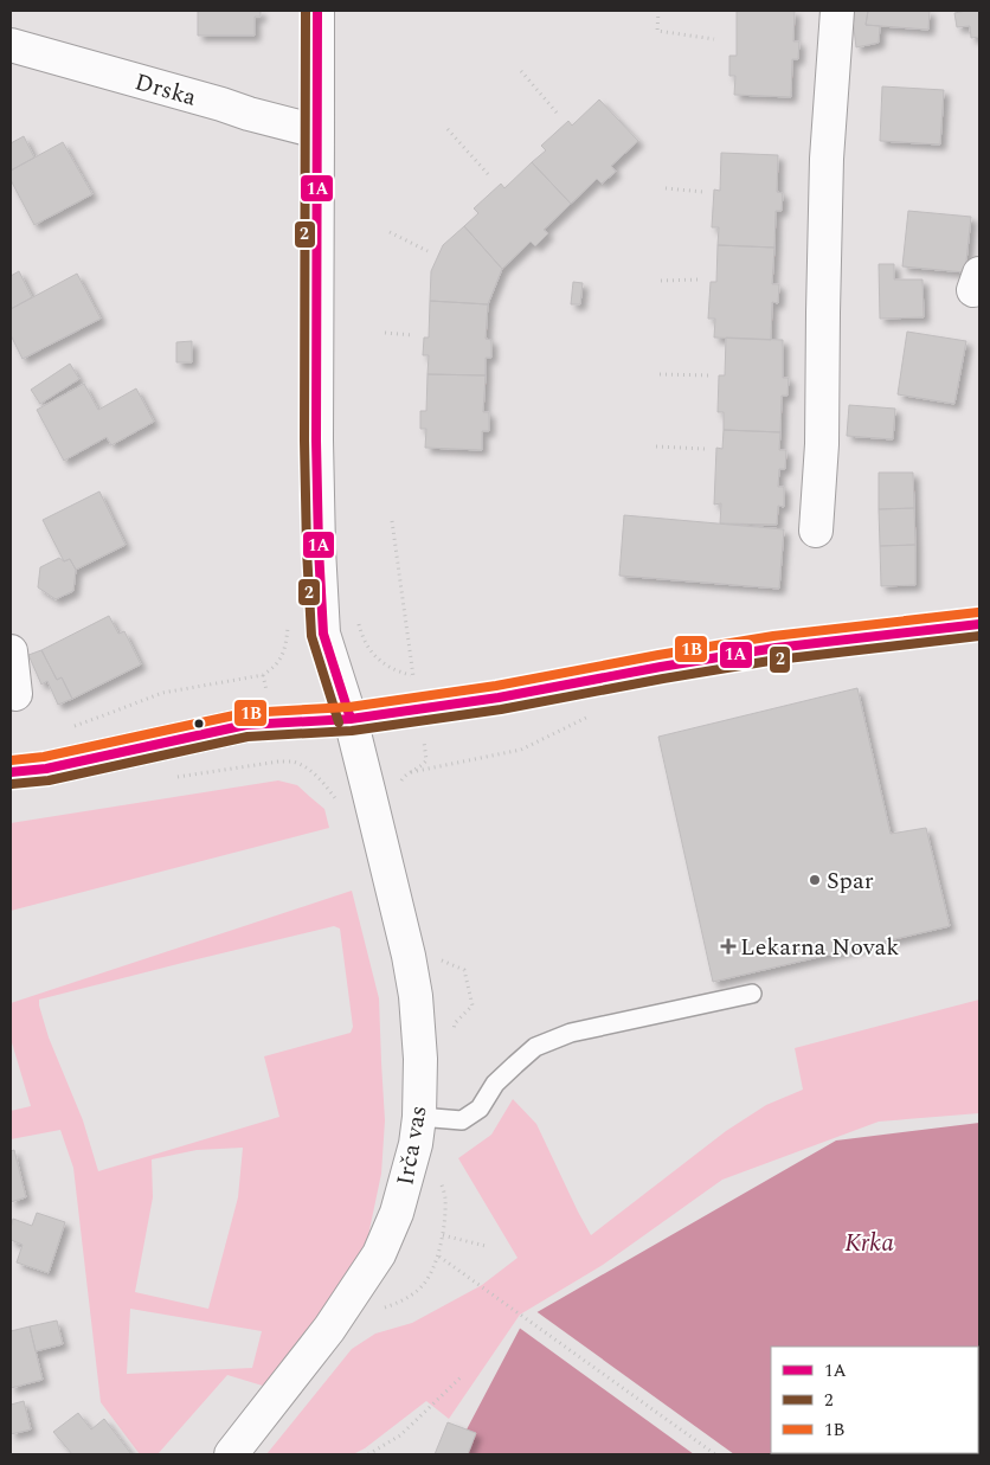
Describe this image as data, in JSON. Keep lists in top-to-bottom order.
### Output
{
  "streets": {
    "street": ["Drska", "Irča vas"]
  },
  "crossings": [
    ["Drska", "Irča vas"]
  ],
  "water": ["Krka"],
  "places": {
    "other": ["Spar"],
    "health": ["Lekarna Novak"]
  },
  "lines": ["transit line 1A", "transit line 2", "transit line 1B"],
  "legend": ["1A", "2", "1B"]
}
